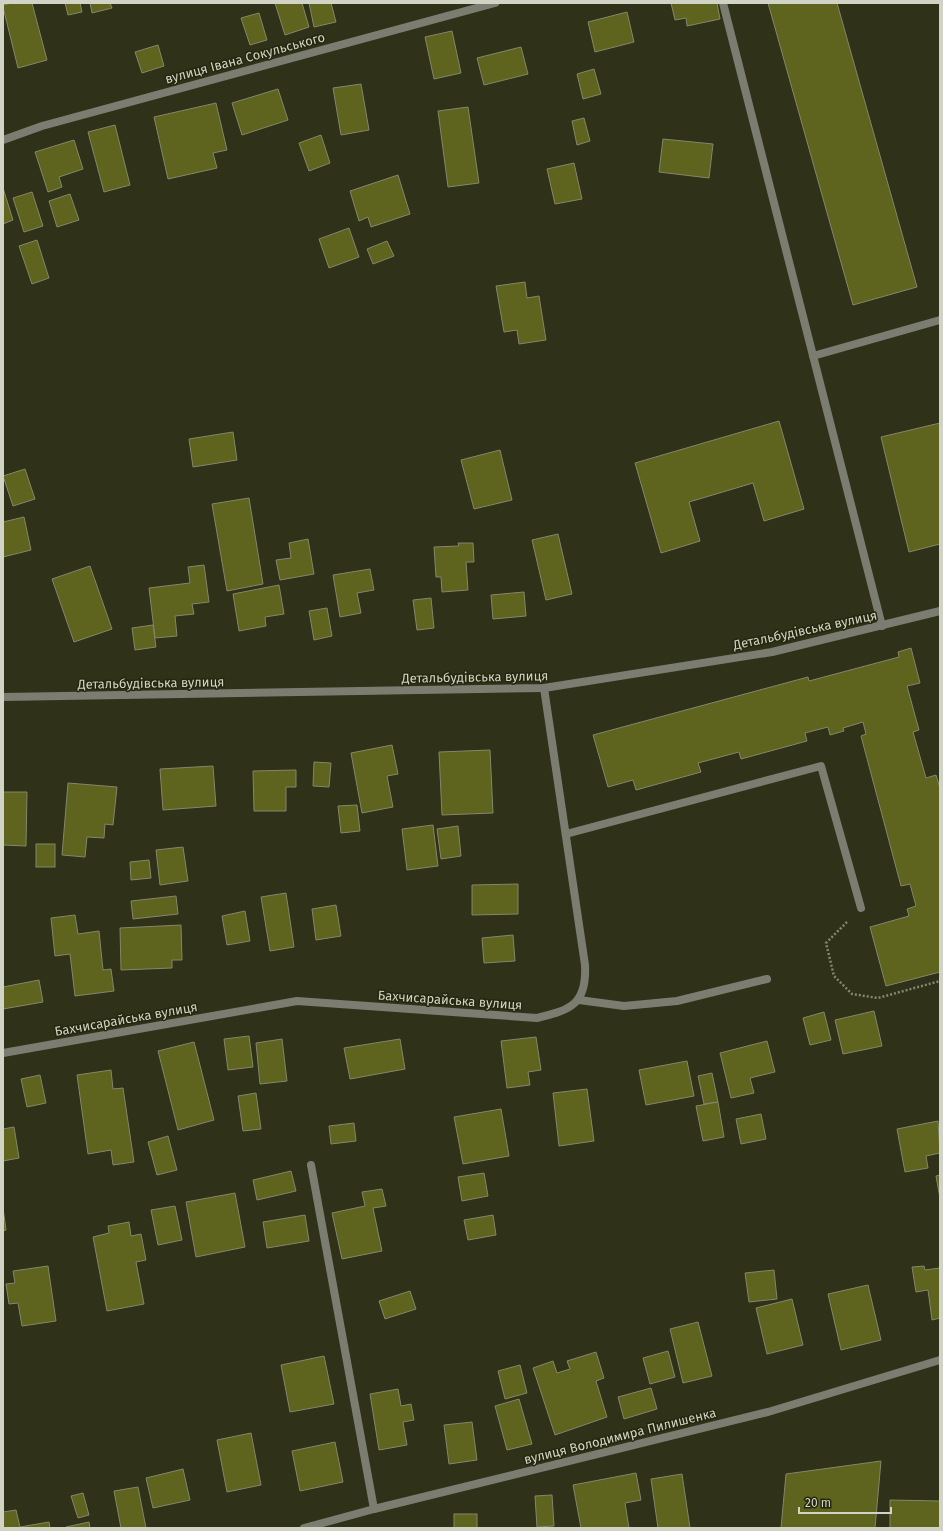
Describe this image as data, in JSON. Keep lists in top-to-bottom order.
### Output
{
  "streets": {
    "street": [
      "вулиця Івана Сокульського",
      "Детальбудівська вулиця",
      "Бахчисарайська вулиця",
      "вулиця Володимира Пилишенка"
    ]
  },
  "scale_bar": "20 m"
}
